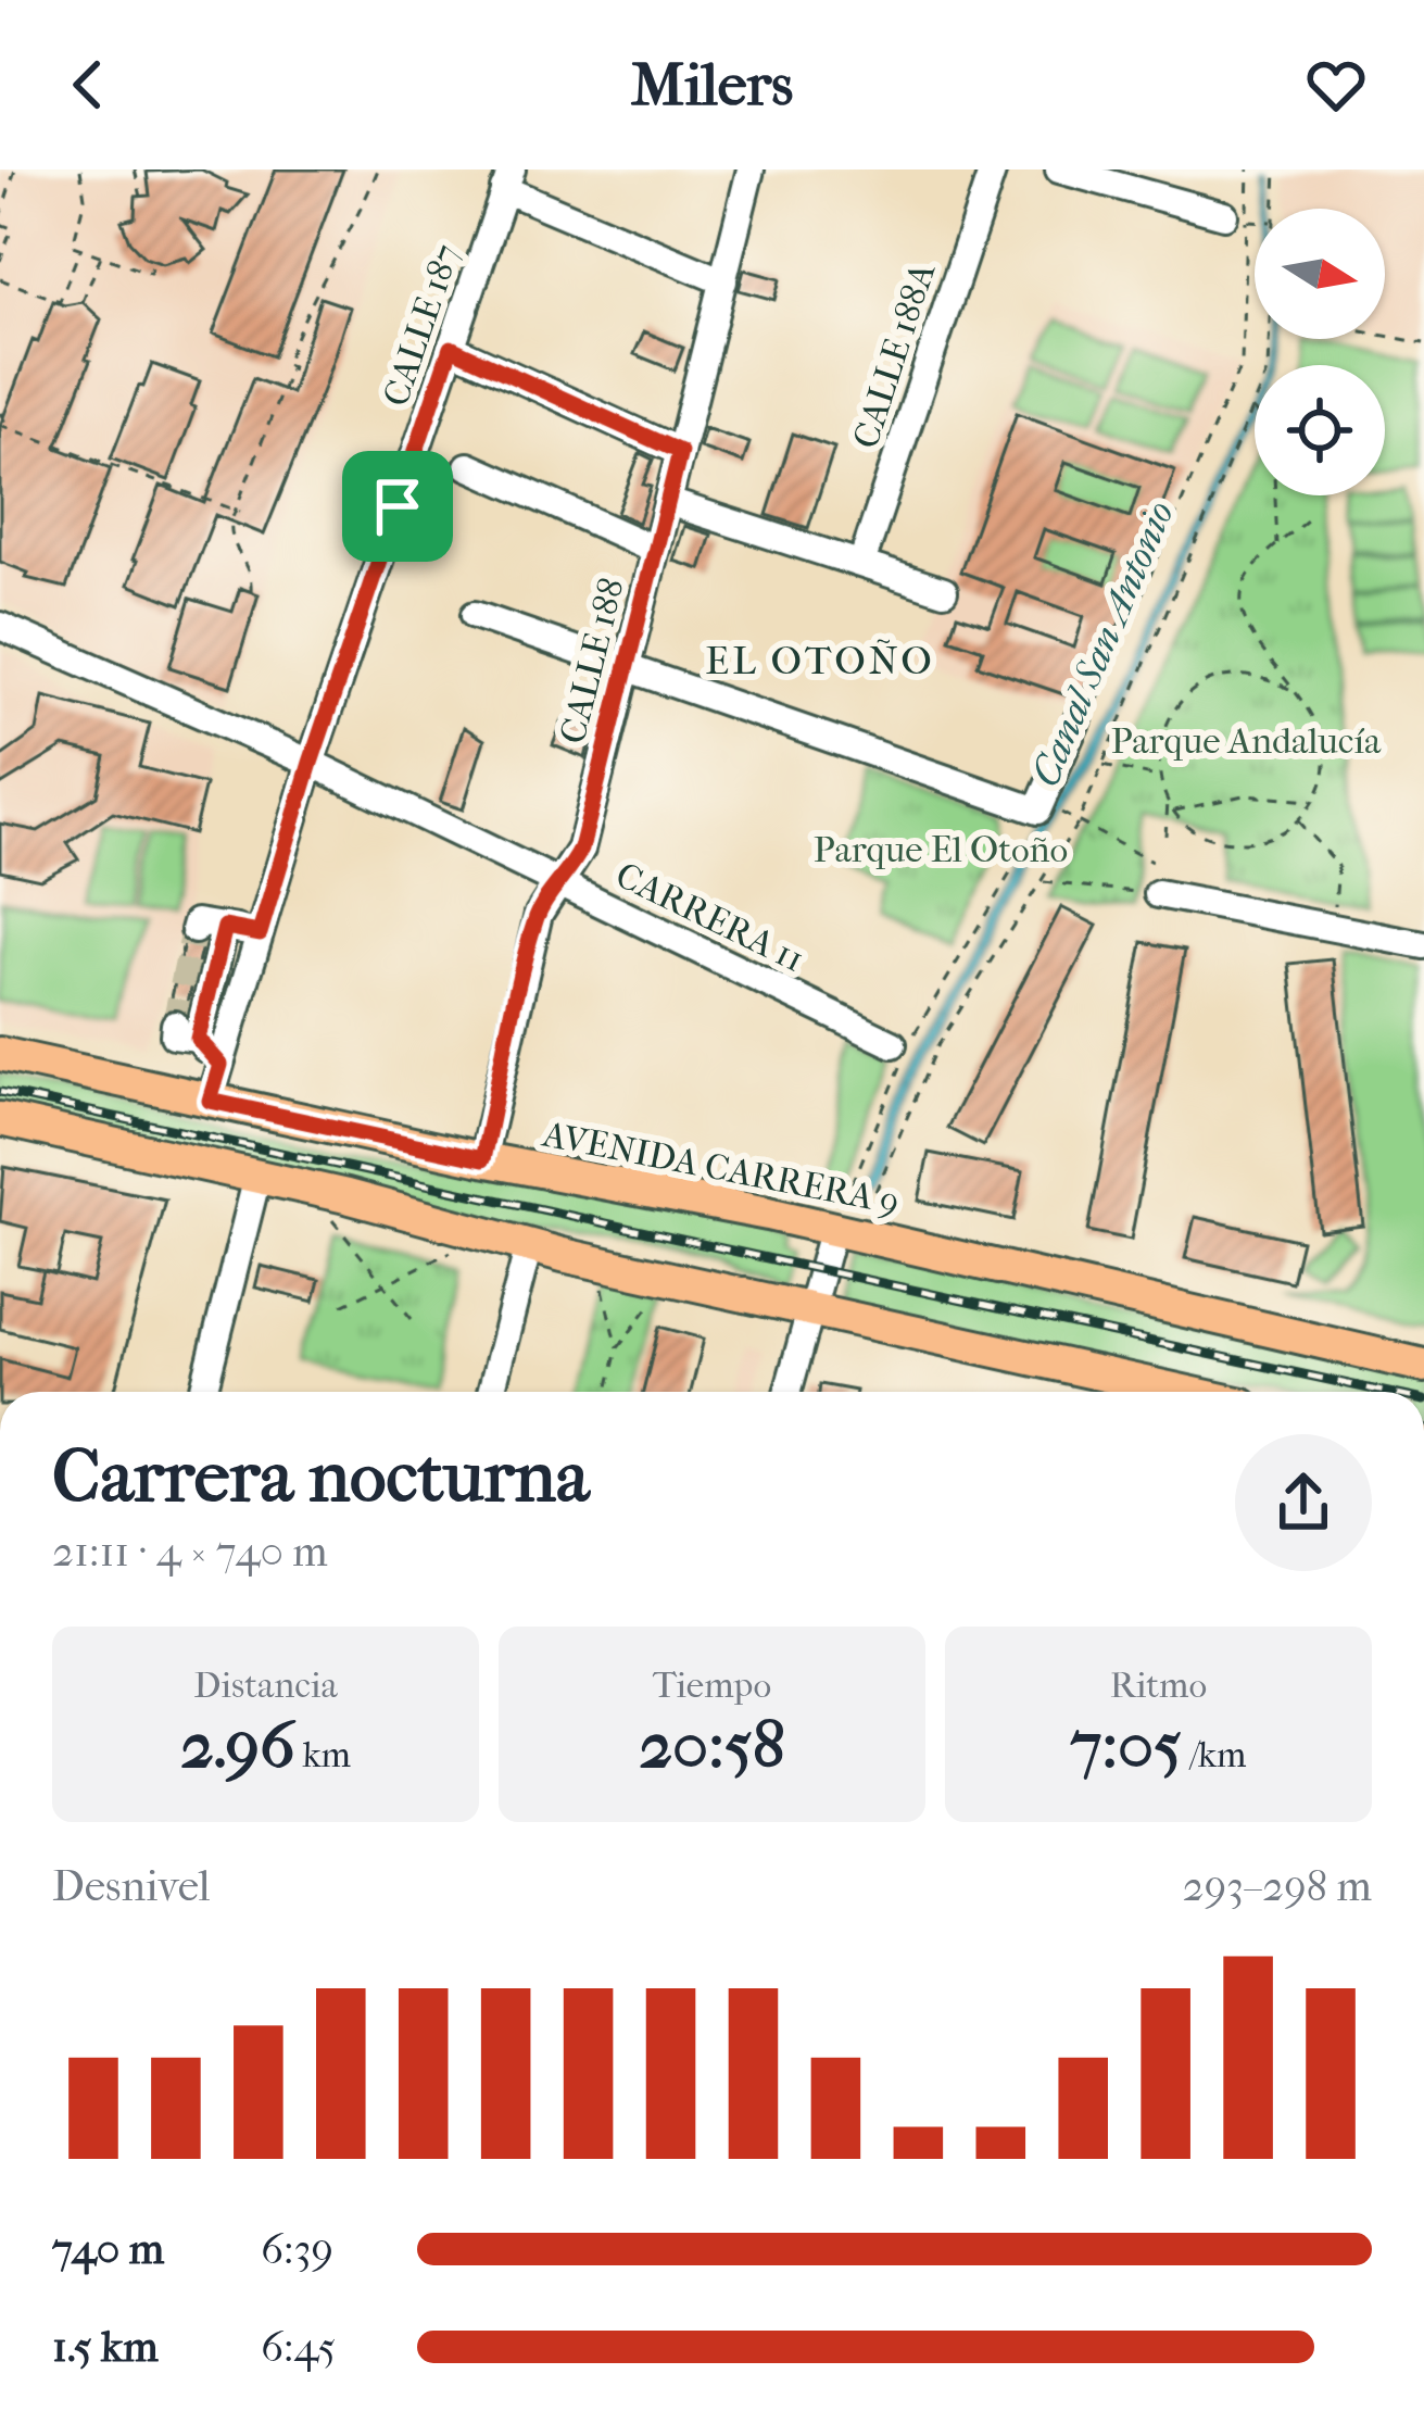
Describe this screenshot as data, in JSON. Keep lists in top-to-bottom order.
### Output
{
  "streets": {
    "main road": ["AVENIDA CARRERA 9"],
    "street": [
      "CALLE 187",
      "CALLE 188A",
      "CALLE 188",
      "CARRERA 11"
    ]
  },
  "crossings": [
    ["CALLE 187", "CARRERA 11"],
    ["CALLE 187", "AVENIDA CARRERA 9"],
    ["CALLE 188", "CARRERA 11"],
    ["CALLE 188", "AVENIDA CARRERA 9"]
  ],
  "districts": ["EL OTOÑO"],
  "water": ["Canal San Antonio"],
  "parks": ["Parque Andalucía", "Parque El Otoño"],
  "north": "right",
  "page": {
    "header": "Milers",
    "heading": ["Carrera nocturna", "21:11 · 4 × 740 m"],
    "stats": [
      ["Distancia", "2.96 km"],
      ["Tiempo", "20:58"],
      ["Ritmo", "7:05 /km"]
    ],
    "chart": ["Desnivel", "293–298 m"],
    "list": [
      {
        "name": "740 m",
        "note": "6:39"
      },
      {
        "name": "1.5 km",
        "note": "6:45"
      }
    ]
  }
}
